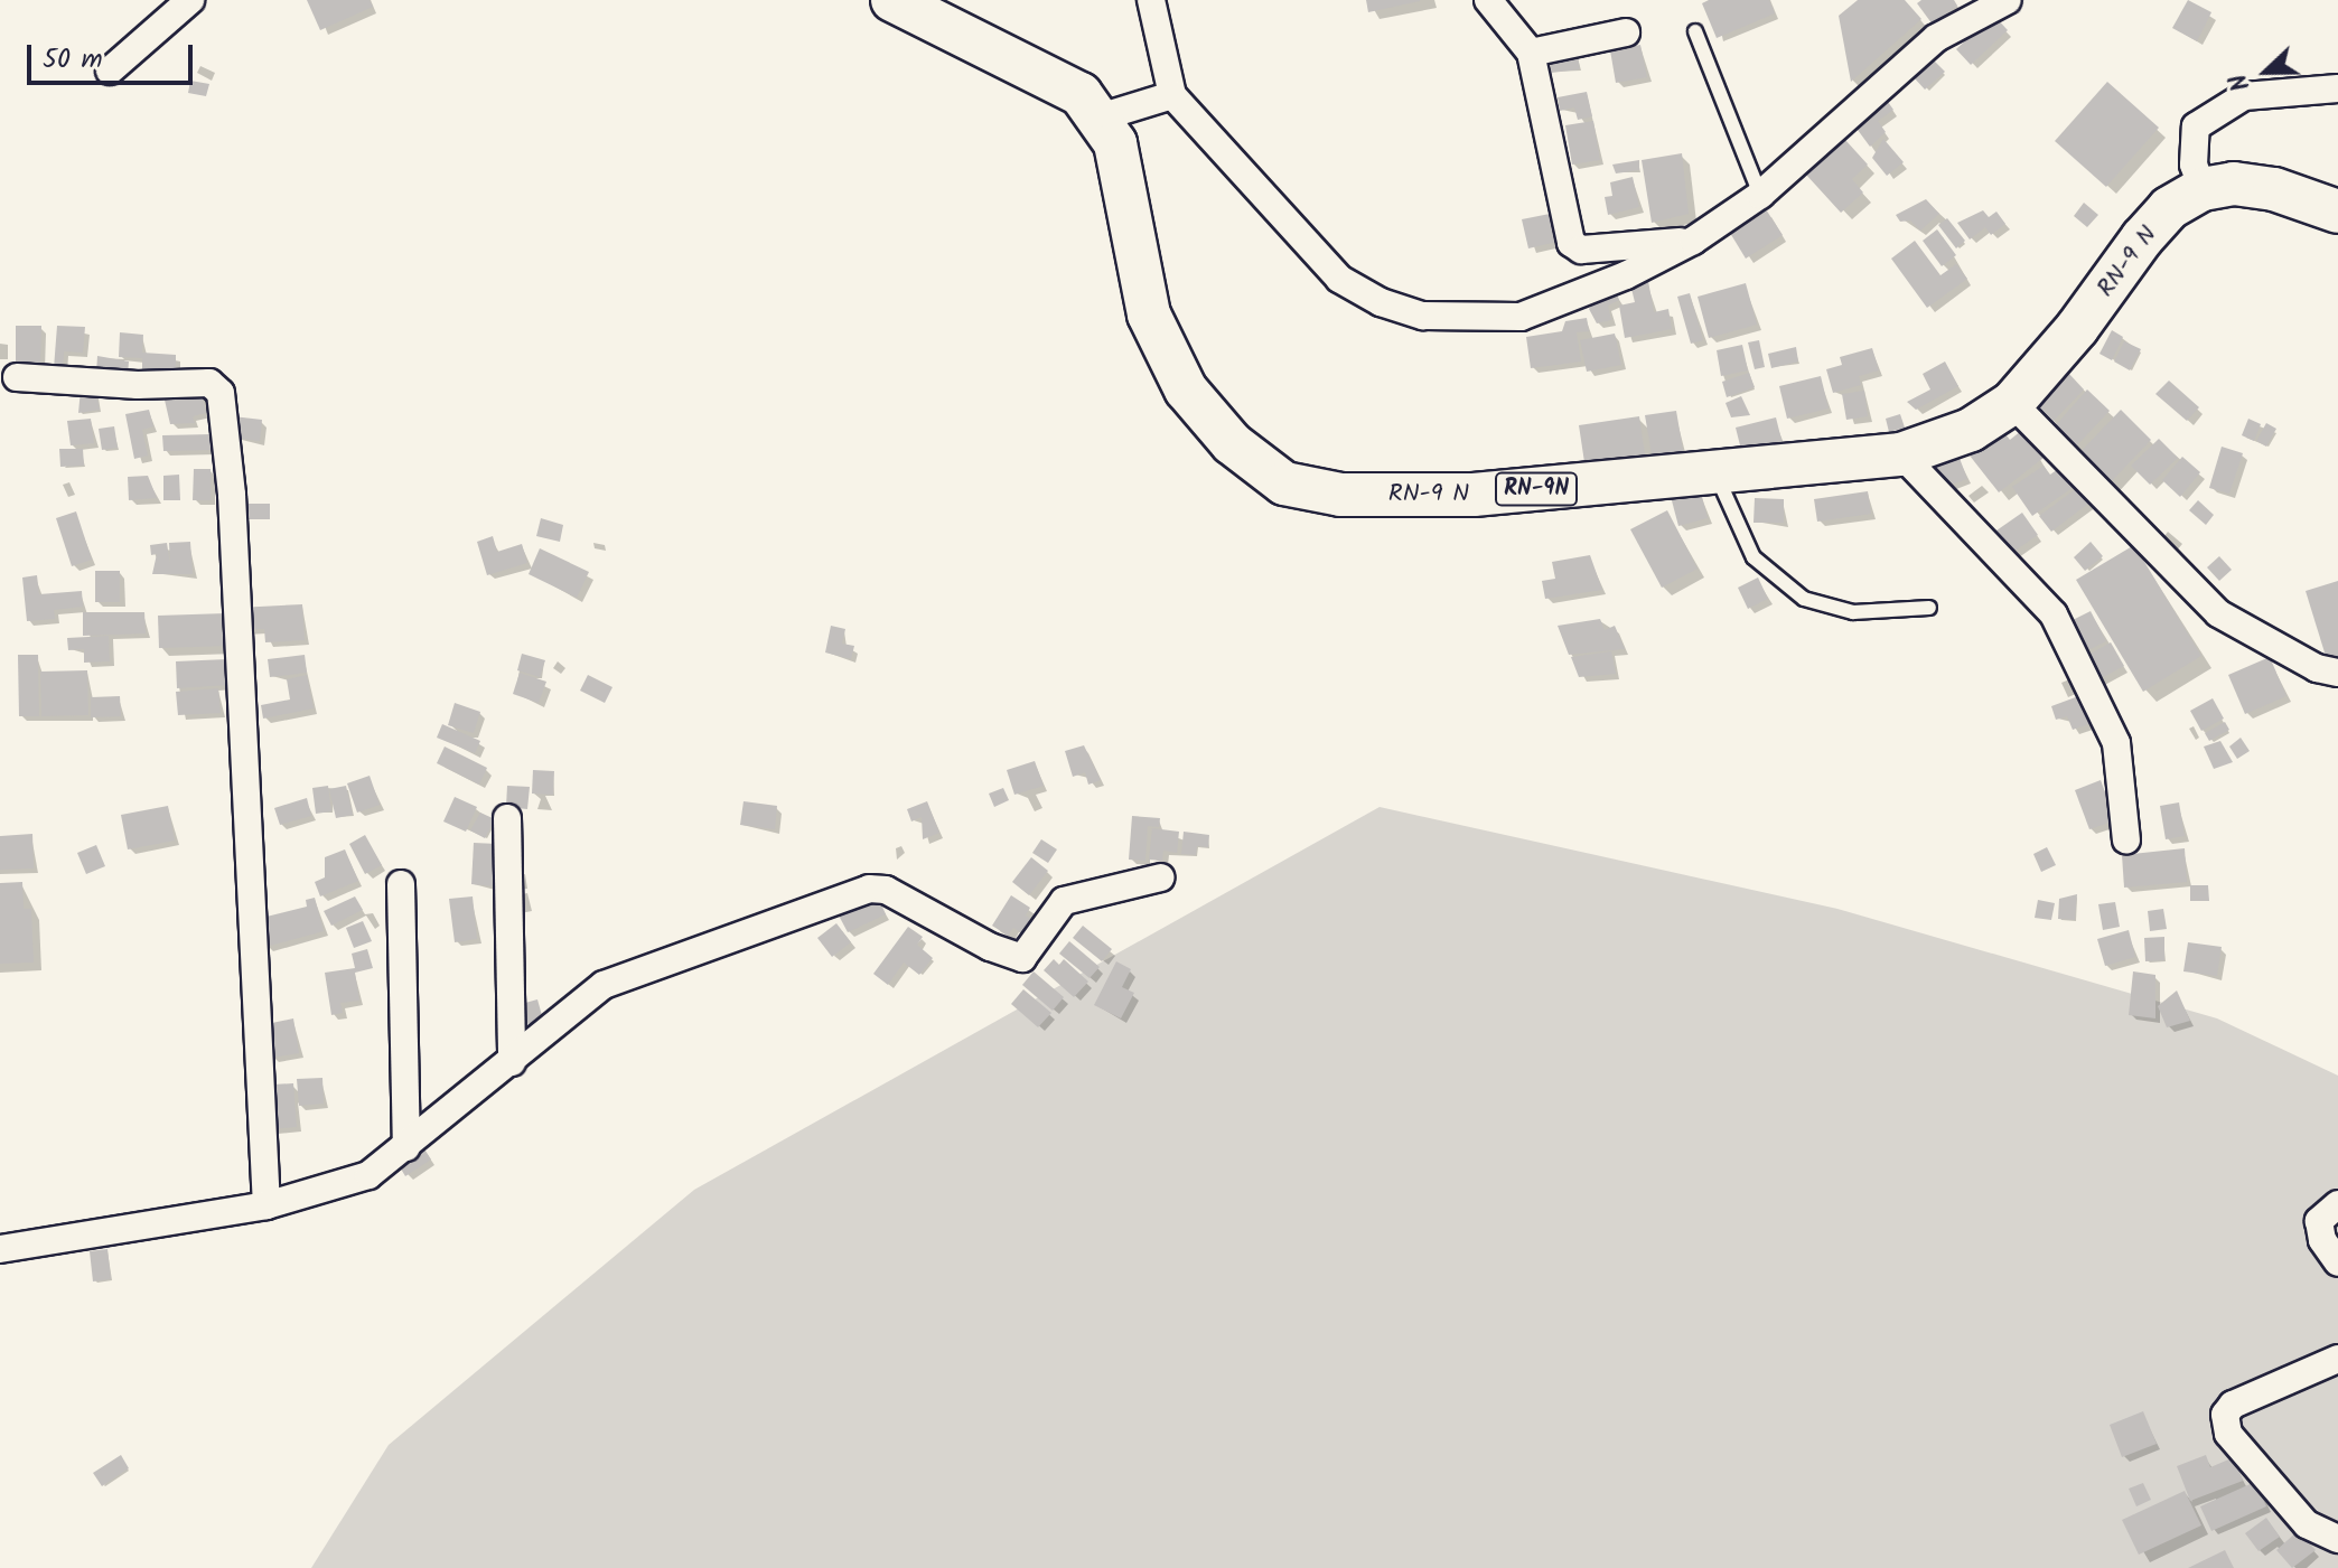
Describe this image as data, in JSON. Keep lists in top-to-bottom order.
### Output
{
  "streets": {
    "main road": ["RN-9 N", "RN-9N"]
  },
  "scale_bar": "50 m",
  "north": "left"
}
